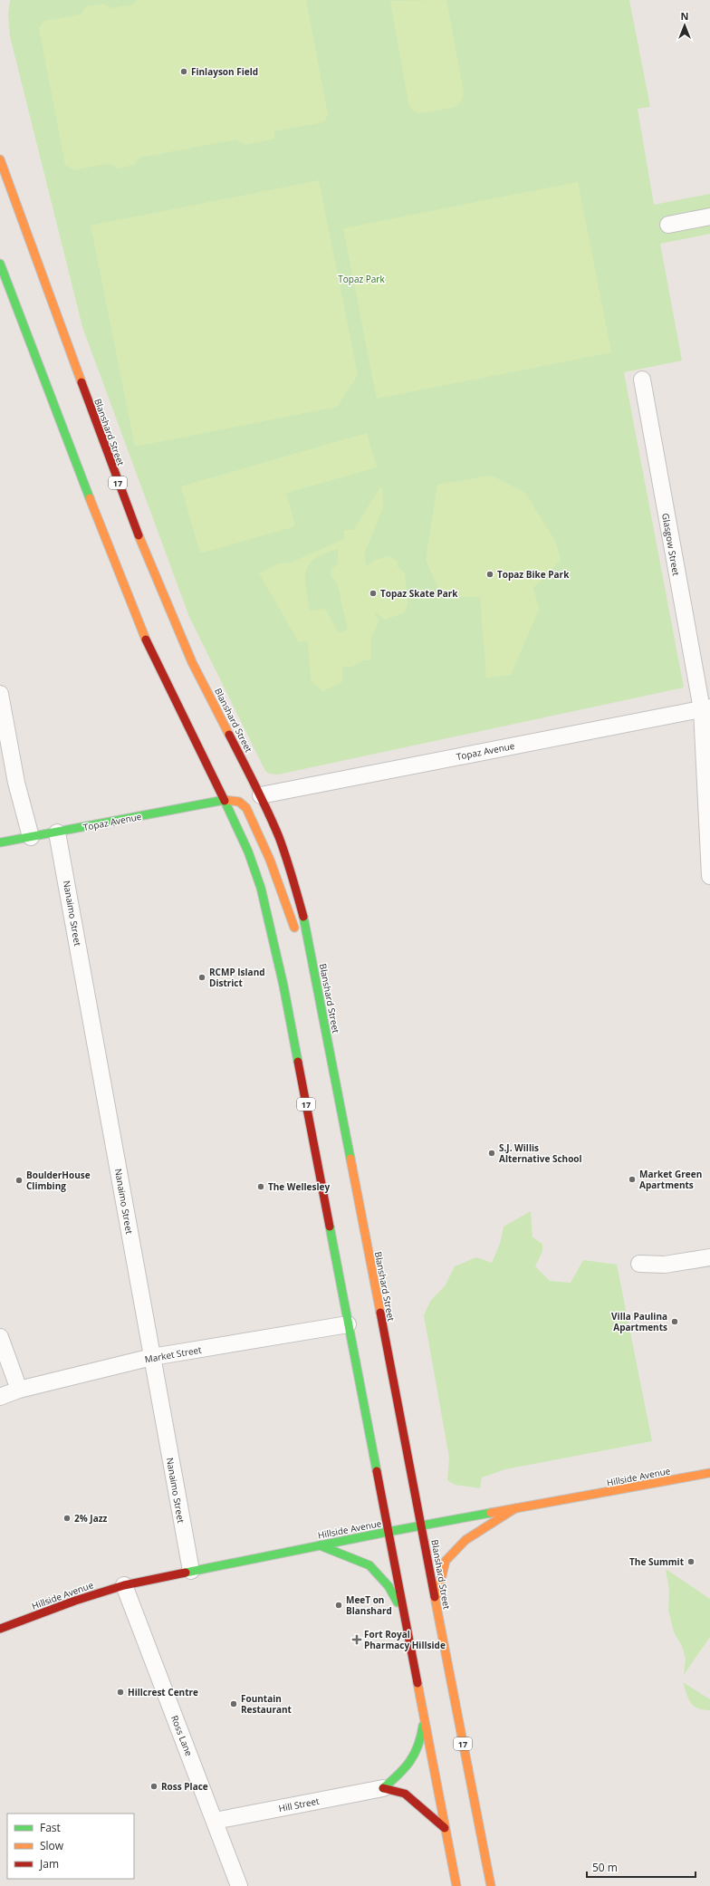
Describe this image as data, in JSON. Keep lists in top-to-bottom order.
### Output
{
  "streets": {
    "main road": [
      "Blanshard Street",
      "17",
      "Topaz Avenue",
      "Hillside Avenue"
    ],
    "street": [
      "Glasgow Street",
      "Nanaimo Street",
      "Market Street",
      "Ross Lane",
      "Hill Street"
    ]
  },
  "crossings": [
    ["Blanshard Street", "Topaz Avenue"],
    ["Blanshard Street", "Hillside Avenue"],
    ["17", "Topaz Avenue"],
    ["17", "Market Street"],
    ["17", "Hillside Avenue"],
    ["Glasgow Street", "Topaz Avenue"],
    ["Topaz Avenue", "Nanaimo Street"],
    ["Nanaimo Street", "Market Street"],
    ["Nanaimo Street", "Hillside Avenue"],
    ["Hillside Avenue", "Ross Lane"],
    ["Ross Lane", "Hill Street"]
  ],
  "parks": ["Topaz Park"],
  "places": {
    "other": [
      "Finlayson Field",
      "Topaz Bike Park",
      "Topaz Skate Park",
      "RCMP Island District",
      "S.J. Willis Alternative School",
      "Market Green Apartments",
      "BoulderHouse Climbing",
      "The Wellesley",
      "Villa Paulina Apartments",
      "2% Jazz",
      "The Summit",
      "MeeT on Blanshard",
      "Hillcrest Centre",
      "Fountain Restaurant",
      "Ross Place"
    ],
    "health": ["Fort Royal Pharmacy Hillside"]
  },
  "legend": ["Fast", "Slow", "Jam"],
  "scale_bar": "50 m",
  "north": "top"
}
